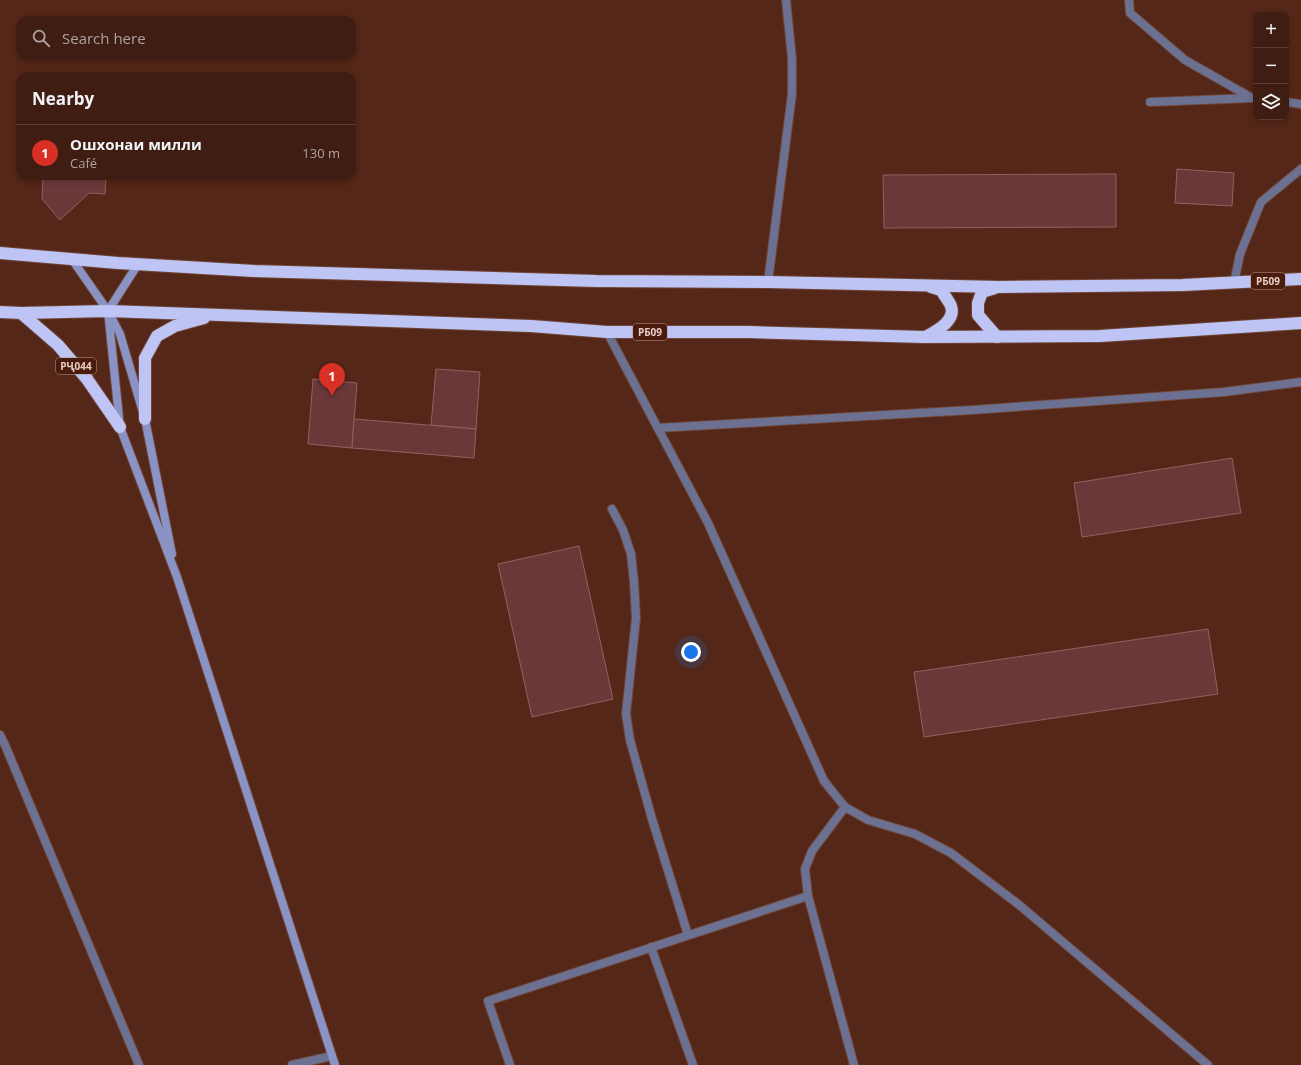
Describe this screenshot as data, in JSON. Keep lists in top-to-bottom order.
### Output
{
  "streets": {
    "highway": ["РБ09", "РҶ044"]
  },
  "crossings": [
    ["РБ09", "РҶ044"]
  ],
  "page": {
    "map_buttons": ["+", "−"],
    "search": "Search here",
    "heading": "Nearby",
    "list": [
      {
        "mark": "1",
        "name": "Ошхонаи милли",
        "note": "Café",
        "value": "130 m"
      }
    ],
    "pins": "1"
  }
}
